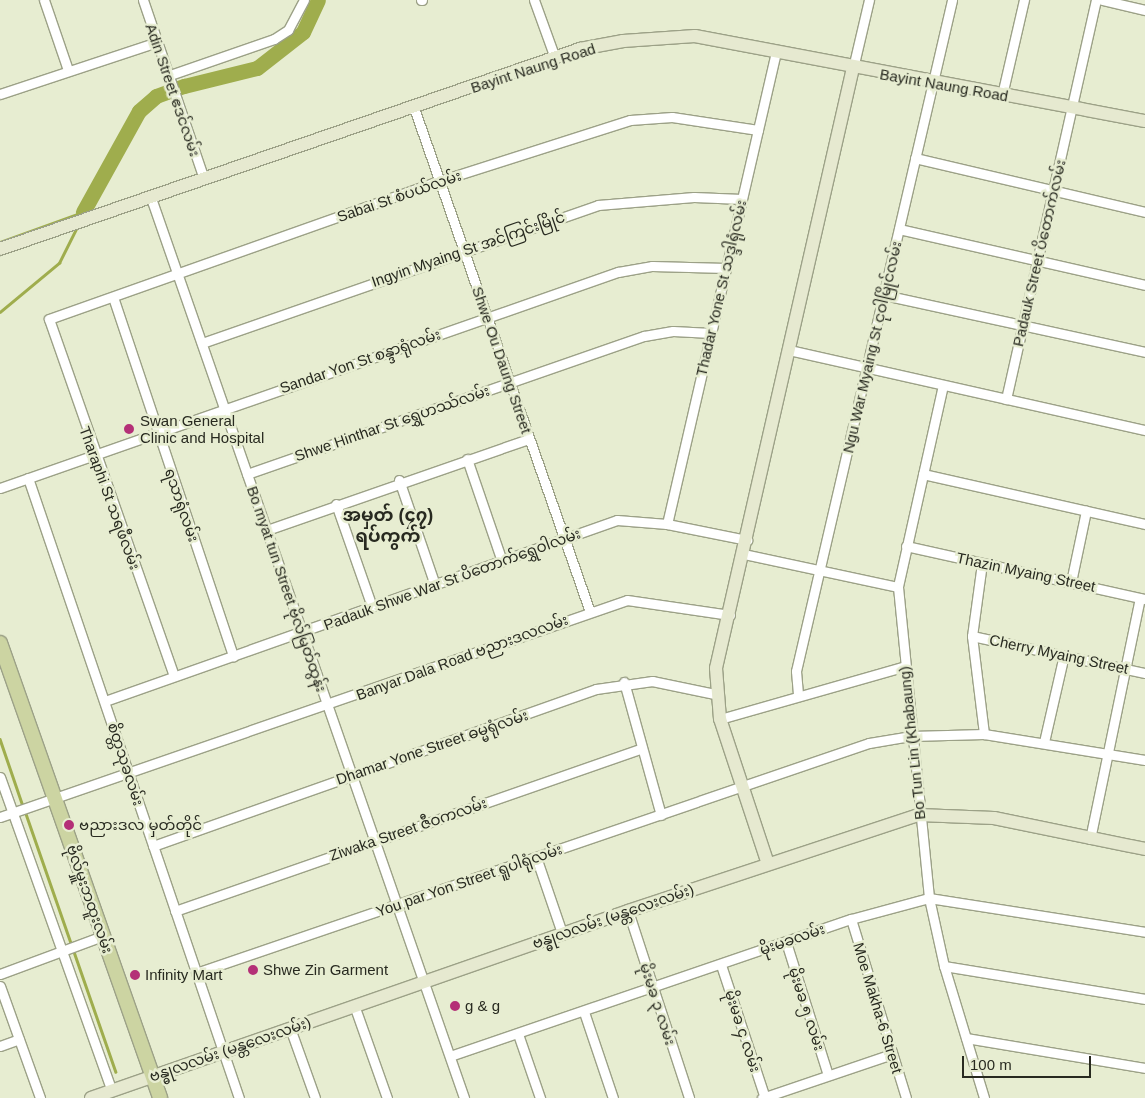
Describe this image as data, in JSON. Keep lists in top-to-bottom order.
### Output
{
  "streets": {
    "main road": ["ဗိုလ်မှူးဘထူးလမ်း"],
    "street": [
      "Bayint Naung Road",
      "Adin Street ဧဒင်လမ်း",
      "Sabai St စံပယ်လမ်း",
      "Ingyin Myaing St အင်ကြင်းမြိုင်",
      "Padauk Street ပိတောက်လမ်း",
      "Thadar Yone St သဒ္ဒါရုံလမ်း",
      "Ngu War Myaing St ငုဝါမြိုင်လမ်း",
      "Shwe Ou Daung Street",
      "Sandar Yon St စန္ဒာရုံလမ်း",
      "Shwe Hinthar St ရွှေဟဿ်လမ်း",
      "Tharaphi St သရဖီလမ်း",
      "ရသာရုံလမ်း",
      "Thazin Myaing Street",
      "Padauk Shwe War St ပိတောက်ရွှေဝါလမ်း",
      "Bo myat tun Street ဗိုလ်မြတ်ထွန်း",
      "Cherry Myaing Street",
      "Banyar Dala Road ဗညားဒလလမ်း",
      "Bo Tun Lin (Khabaung)",
      "Dhamar Yone Street ဓမ္မရုံလမ်း",
      "စိတ္တသုခလမ်း",
      "Ziwaka Street ဇီဝကလမ်း",
      "You par Yon Street ရူပါရုံလမ်း",
      "ဗန္ဓုလလမ်း (မန္တလေးလမ်း)",
      "မိုးမခလမ်း",
      "မိုးမခ ၃ လမ်း",
      "Moe Makha-6 Street",
      "မိုးမခ ၅ လမ်း",
      "မိုးမခ ၄ လမ်း"
    ]
  },
  "crossings": [
    ["Bayint Naung Road", "Adin Street ဧဒင်လမ်း"],
    ["Bayint Naung Road", "Padauk Street ပိတောက်လမ်း"],
    ["Bayint Naung Road", "Thadar Yone St သဒ္ဒါရုံလမ်း"],
    ["Bayint Naung Road", "Ngu War Myaing St ငုဝါမြိုင်လမ်း"],
    ["Bayint Naung Road", "Shwe Ou Daung Street"],
    ["Bayint Naung Road", "Bo myat tun Street ဗိုလ်မြတ်ထွန်း"],
    ["Sabai St စံပယ်လမ်း", "Thadar Yone St သဒ္ဒါရုံလမ်း"],
    ["Sabai St စံပယ်လမ်း", "Shwe Ou Daung Street"],
    ["Sabai St စံပယ်လမ်း", "Tharaphi St သရဖီလမ်း"],
    ["Sabai St စံပယ်လမ်း", "ရသာရုံလမ်း"],
    ["Sabai St စံပယ်လမ်း", "Bo myat tun Street ဗိုလ်မြတ်ထွန်း"],
    ["Ingyin Myaing St အင်ကြင်းမြိုင်", "Thadar Yone St သဒ္ဒါရုံလမ်း"],
    ["Ingyin Myaing St အင်ကြင်းမြိုင်", "Shwe Ou Daung Street"],
    ["Ingyin Myaing St အင်ကြင်းမြိုင်", "Bo myat tun Street ဗိုလ်မြတ်ထွန်း"],
    ["Thadar Yone St သဒ္ဒါရုံလမ်း", "Sandar Yon St စန္ဒာရုံလမ်း"],
    ["Thadar Yone St သဒ္ဒါရုံလမ်း", "Shwe Hinthar St ရွှေဟဿ်လမ်း"],
    ["Thadar Yone St သဒ္ဒါရုံလမ်း", "Padauk Shwe War St ပိတောက်ရွှေဝါလမ်း"],
    ["Shwe Ou Daung Street", "Sandar Yon St စန္ဒာရုံလမ်း"],
    ["Shwe Ou Daung Street", "Shwe Hinthar St ရွှေဟဿ်လမ်း"],
    ["Shwe Ou Daung Street", "Padauk Shwe War St ပိတောက်ရွှေဝါလမ်း"],
    ["Shwe Ou Daung Street", "Banyar Dala Road ဗညားဒလလမ်း"],
    ["Sandar Yon St စန္ဒာရုံလမ်း", "Tharaphi St သရဖီလမ်း"],
    ["Sandar Yon St စန္ဒာရုံလမ်း", "ရသာရုံလမ်း"],
    ["Sandar Yon St စန္ဒာရုံလမ်း", "Bo myat tun Street ဗိုလ်မြတ်ထွန်း"],
    ["Sandar Yon St စန္ဒာရုံလမ်း", "စိတ္တသုခလမ်း"],
    ["Shwe Hinthar St ရွှေဟဿ်လမ်း", "Bo myat tun Street ဗိုလ်မြတ်ထွန်း"],
    ["Tharaphi St သရဖီလမ်း", "Padauk Shwe War St ပိတောက်ရွှေဝါလမ်း"],
    ["ရသာရုံလမ်း", "Padauk Shwe War St ပိတောက်ရွှေဝါလမ်း"],
    ["Thazin Myaing Street", "Bo Tun Lin (Khabaung)"],
    ["Padauk Shwe War St ပိတောက်ရွှေဝါလမ်း", "Bo myat tun Street ဗိုလ်မြတ်ထွန်း"],
    ["Padauk Shwe War St ပိတောက်ရွှေဝါလမ်း", "စိတ္တသုခလမ်း"],
    ["Bo myat tun Street ဗိုလ်မြတ်ထွန်း", "Banyar Dala Road ဗညားဒလလမ်း"],
    ["Bo myat tun Street ဗိုလ်မြတ်ထွန်း", "Dhamar Yone Street ဓမ္မရုံလမ်း"],
    ["Bo myat tun Street ဗိုလ်မြတ်ထွန်း", "Ziwaka Street ဇီဝကလမ်း"],
    ["Bo myat tun Street ဗိုလ်မြတ်ထွန်း", "You par Yon Street ရူပါရုံလမ်း"],
    ["Bo myat tun Street ဗိုလ်မြတ်ထွန်း", "ဗန္ဓုလလမ်း (မန္တလေးလမ်း)"],
    ["Bo myat tun Street ဗိုလ်မြတ်ထွန်း", "မိုးမခလမ်း"],
    ["Banyar Dala Road ဗညားဒလလမ်း", "စိတ္တသုခလမ်း"],
    ["Banyar Dala Road ဗညားဒလလမ်း", "ဗိုလ်မှူးဘထူးလမ်း"],
    ["Bo Tun Lin (Khabaung)", "You par Yon Street ရူပါရုံလမ်း"],
    ["Bo Tun Lin (Khabaung)", "ဗန္ဓုလလမ်း (မန္တလေးလမ်း)"],
    ["Bo Tun Lin (Khabaung)", "မိုးမခလမ်း"],
    ["Dhamar Yone Street ဓမ္မရုံလမ်း", "စိတ္တသုခလမ်း"],
    ["စိတ္တသုခလမ်း", "Ziwaka Street ဇီဝကလမ်း"],
    ["စိတ္တသုခလမ်း", "You par Yon Street ရူပါရုံလမ်း"],
    ["စိတ္တသုခလမ်း", "ဗန္ဓုလလမ်း (မန္တလေးလမ်း)"],
    ["ဗိုလ်မှူးဘထူးလမ်း", "ဗန္ဓုလလမ်း (မန္တလေးလမ်း)"],
    ["ဗန္ဓုလလမ်း (မန္တလေးလမ်း)", "မိုးမခ ၃ လမ်း"],
    ["မိုးမခလမ်း", "မိုးမခ ၃ လမ်း"],
    ["မိုးမခလမ်း", "Moe Makha-6 Street"],
    ["မိုးမခလမ်း", "မိုးမခ ၅ လမ်း"],
    ["မိုးမခလမ်း", "မိုးမခ ၄ လမ်း"]
  ],
  "districts": ["အမှတ် (၄၇) ရပ်ကွက်"],
  "places": [
    "Swan General Clinic and Hospital",
    "ဗညားဒလ မှတ်တိုင်",
    "Shwe Zin Garment",
    "Infinity Mart",
    "g & g"
  ],
  "scale_bar": "100 m"
}
